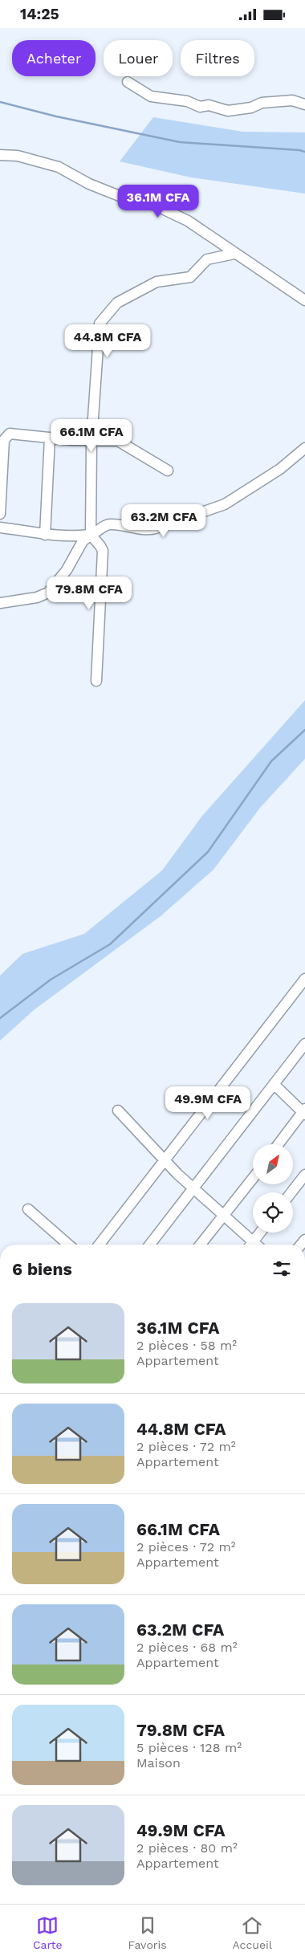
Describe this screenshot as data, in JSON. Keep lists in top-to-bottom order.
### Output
{
  "north": "top right",
  "page": {
    "status": "14:25",
    "chip": ["Acheter", "Louer", "Filtres"],
    "price": [
      "36.1M CFA",
      "44.8M CFA",
      "66.1M CFA",
      "63.2M CFA",
      "79.8M CFA",
      "49.9M CFA"
    ],
    "heading": "6 biens",
    "list": [
      {
        "name": "36.1M CFA",
        "note": "2 pièces · 58 m² · Appartement"
      },
      {
        "name": "44.8M CFA",
        "note": "2 pièces · 72 m² · Appartement"
      },
      {
        "name": "66.1M CFA",
        "note": "2 pièces · 72 m² · Appartement"
      },
      {
        "name": "63.2M CFA",
        "note": "2 pièces · 68 m² · Appartement"
      },
      {
        "name": "79.8M CFA",
        "note": "5 pièces · 128 m² · Maison"
      },
      {
        "name": "49.9M CFA",
        "note": "2 pièces · 80 m² · Appartement"
      }
    ],
    "tabs": ["Carte", "Favoris", "Accueil"]
  }
}
